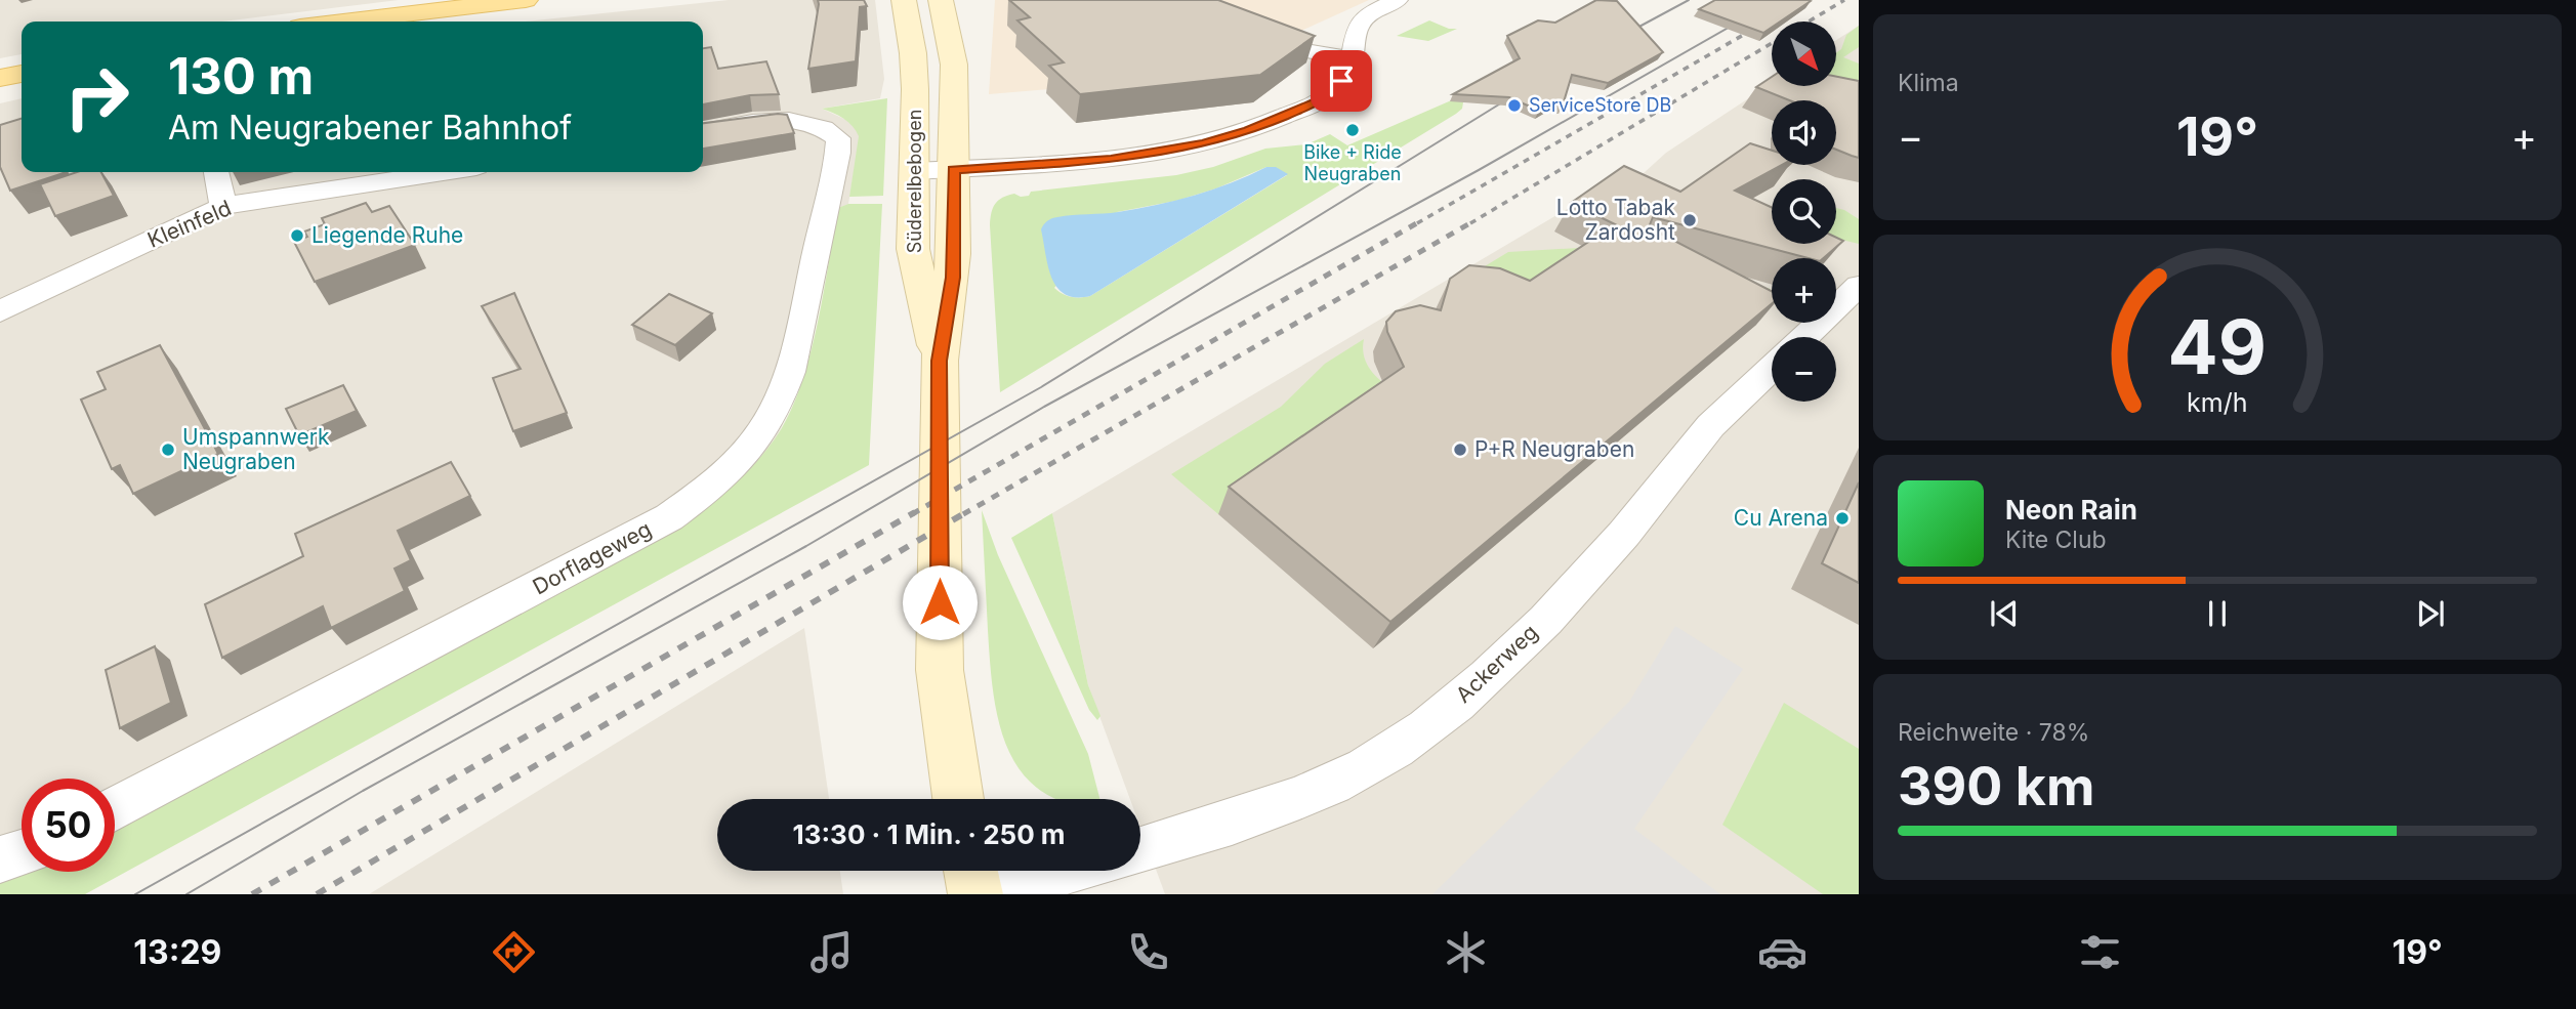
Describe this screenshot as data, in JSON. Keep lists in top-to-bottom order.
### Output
{
  "streets": {
    "main road": ["Süderelbebogen"],
    "street": ["Kleinfeld", "Dorflageweg", "Ackerweg"]
  },
  "places": [
    "ServiceStore DB",
    "Bike + Ride Neugraben",
    "Lotto Tabak Zardosht",
    "Liegende Ruhe",
    "Umspannwerk Neugraben",
    "P+R Neugraben",
    "Cu Arena"
  ],
  "north": "bottom right",
  "page": {
    "tile": [
      "Klima",
      ["Reichweite · 78%", "390 km"]
    ],
    "map_buttons": ["+", "−"],
    "turn": ["130 m", "Am Neugrabener Bahnhof"],
    "heat": ["−", "19°", "+"],
    "song": ["Neon Rain", "Kite Club"],
    "limit": "50",
    "trip": "13:30 · 1 Min. · 250 m",
    "tabs": ["13:29", "19°"],
    "gauge": ["49", "km/h"]
  }
}
